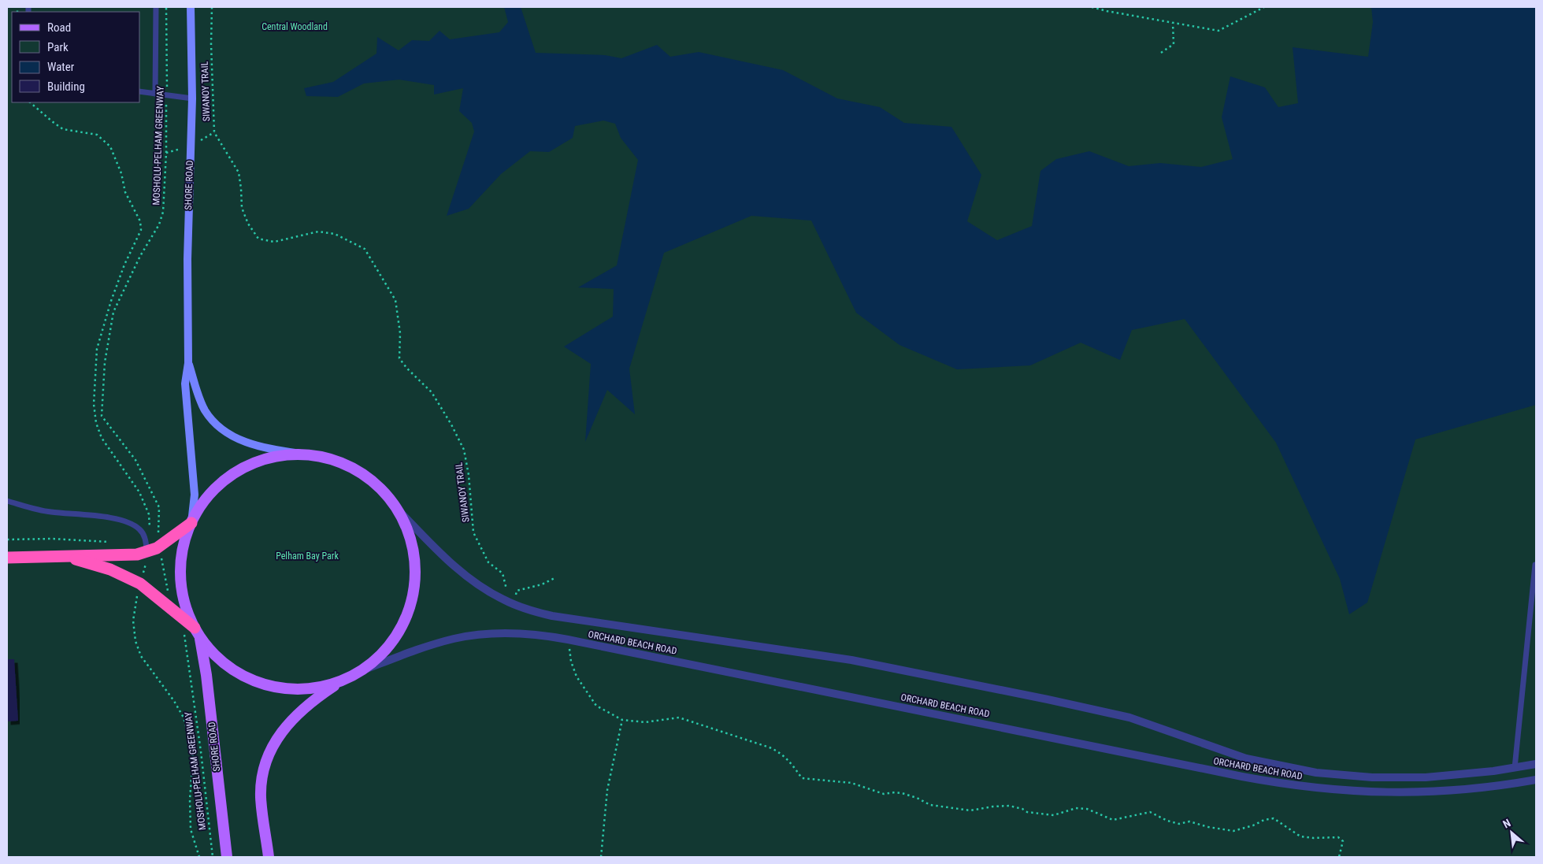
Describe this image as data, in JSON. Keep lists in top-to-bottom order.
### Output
{
  "streets": {
    "main road": ["SHORE ROAD"],
    "street": ["ORCHARD BEACH ROAD"],
    "path": ["SIWANOY TRAIL", "MOSHOLU-PELHAM GREENWAY"]
  },
  "crossings": [
    ["SIWANOY TRAIL", "ORCHARD BEACH ROAD"],
    ["MOSHOLU-PELHAM GREENWAY", "SHORE ROAD"]
  ],
  "parks": ["Central Woodland", "Pelham Bay Park"],
  "legend": [
    "Road",
    "Park",
    "Water",
    "Building"
  ],
  "north": "top left"
}
